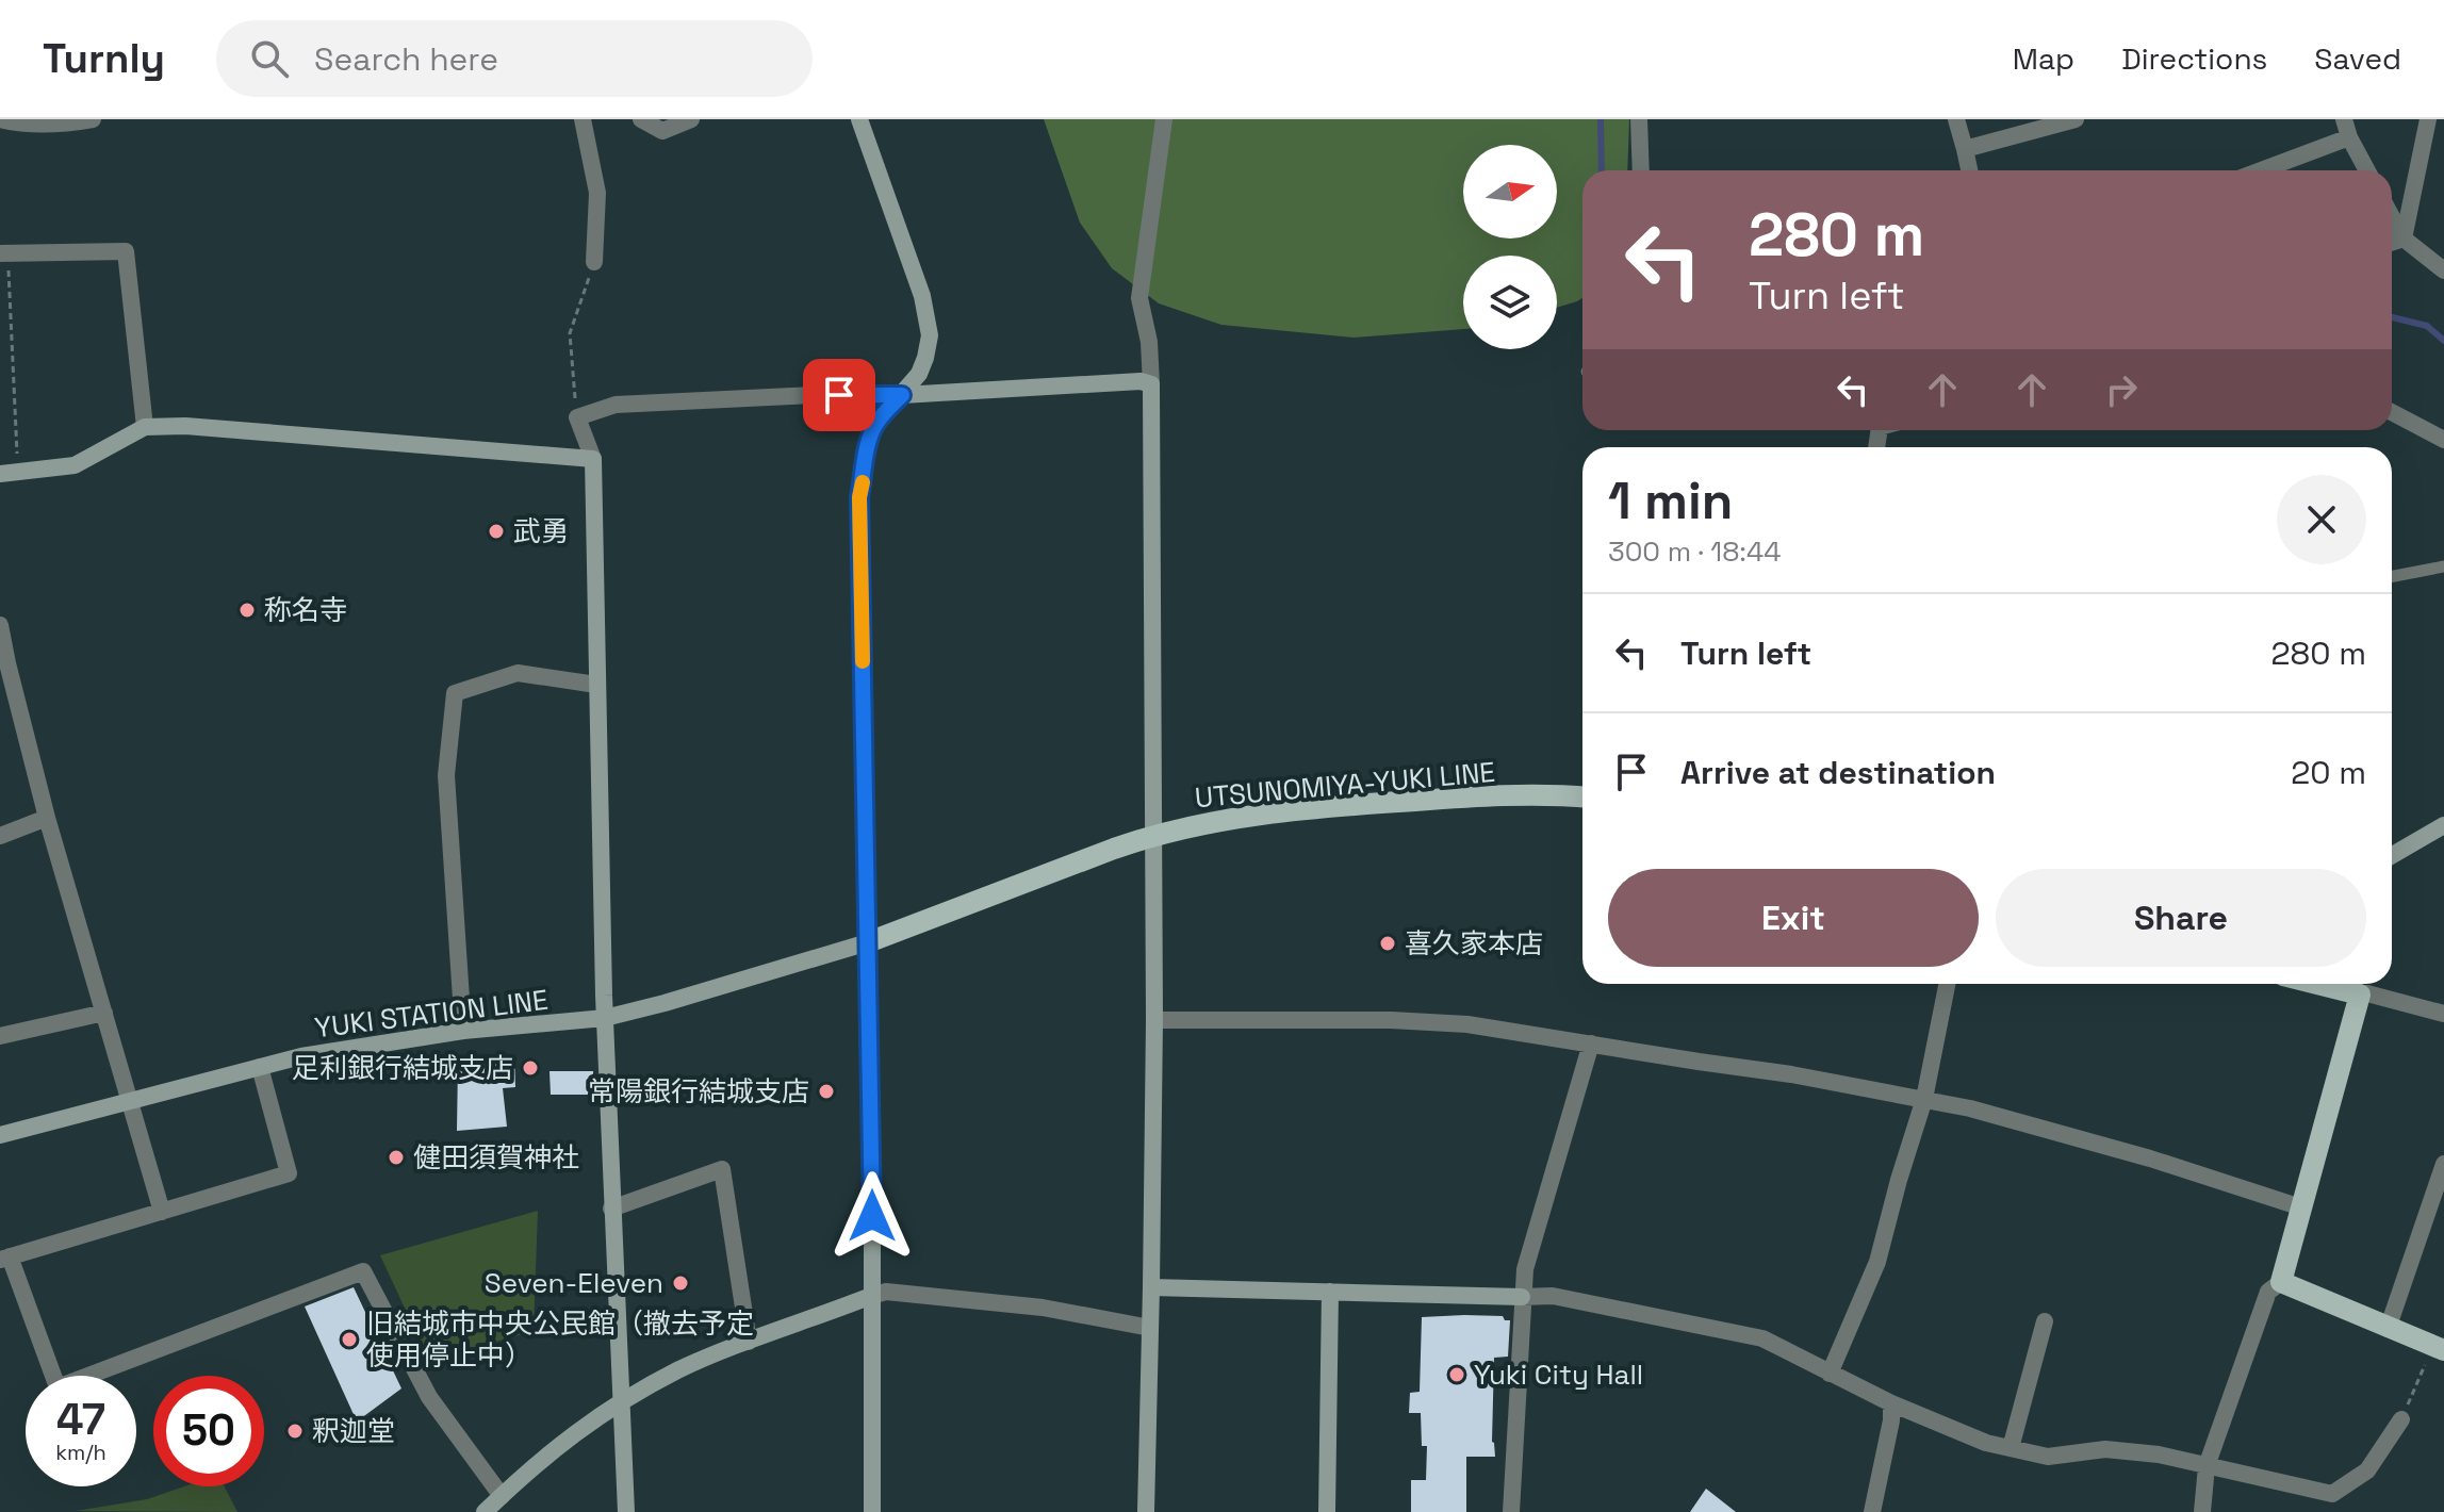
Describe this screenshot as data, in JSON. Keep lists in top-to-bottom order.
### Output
{
  "streets": {
    "main road": ["UTSUNOMIYA-YUKI LINE"],
    "street": ["YUKI STATION LINE"]
  },
  "crossings": [
    ["UTSUNOMIYA-YUKI LINE", "YUKI STATION LINE"]
  ],
  "places": [
    "武勇",
    "称名寺",
    "喜久家本店",
    "足利銀行結城支店",
    "常陽銀行結城支店",
    "健田須賀神社",
    "Seven-Eleven",
    "旧結城市中央公民館（撤去予定 使用停止中）",
    "Yuki City Hall",
    "釈迦堂"
  ],
  "north": "right",
  "page": {
    "header": "Turnly",
    "search": "Search here",
    "nav": ["Map", "Directions", "Saved"],
    "turn": ["280 m", "Turn left"],
    "heading": ["1 min", "300 m · 18:44"],
    "list": [
      {
        "name": "Turn left",
        "value": "280 m"
      },
      {
        "name": "Arrive at destination",
        "value": "20 m"
      }
    ],
    "buttons": ["Exit", "Share"],
    "speed": "47 km/h",
    "limit": "50"
  }
}
